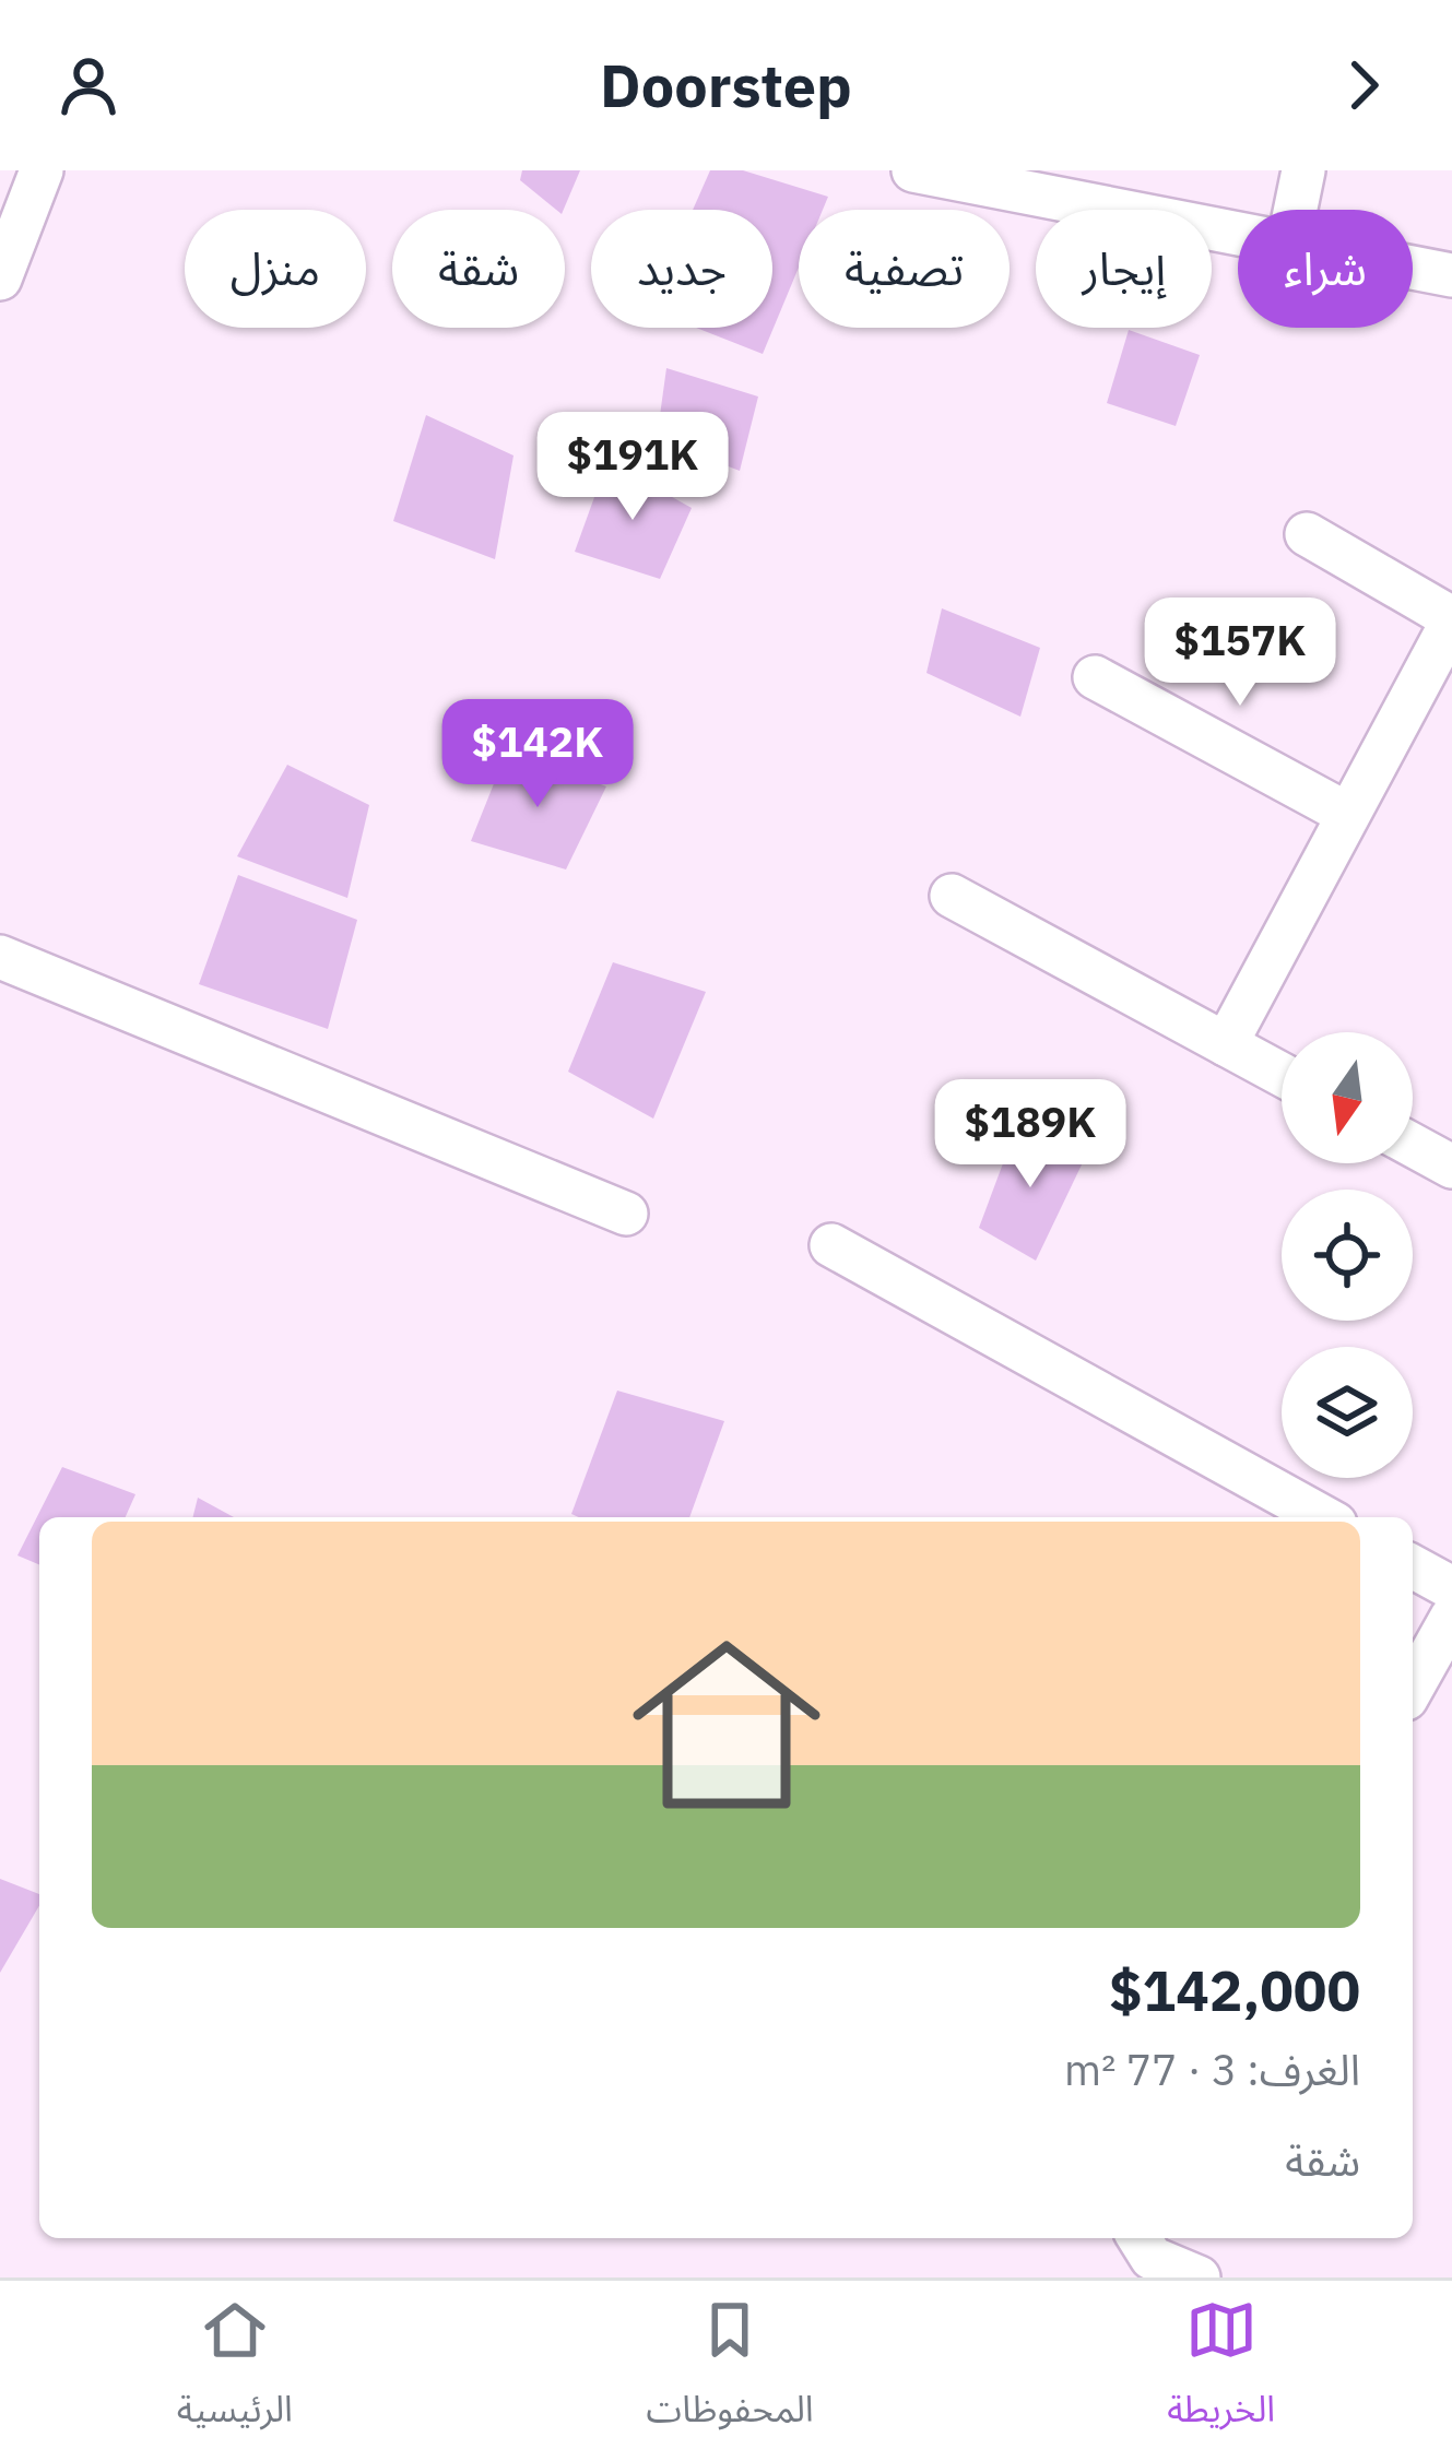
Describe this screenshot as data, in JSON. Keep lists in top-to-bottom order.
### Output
{
  "north": "bottom",
  "page": {
    "header": "Doorstep",
    "chip": [
      "شراء",
      "إيجار",
      "تصفية",
      "جديد",
      "شقة",
      "منزل"
    ],
    "price": [
      "$191K",
      "$157K",
      "$142K",
      "$189K"
    ],
    "list": [
      {
        "name": "$142,000",
        "note": "الغرف: 3 · 77 m² · شقة"
      }
    ],
    "tabs": ["الخريطة", "المحفوظات", "الرئيسية"]
  }
}
